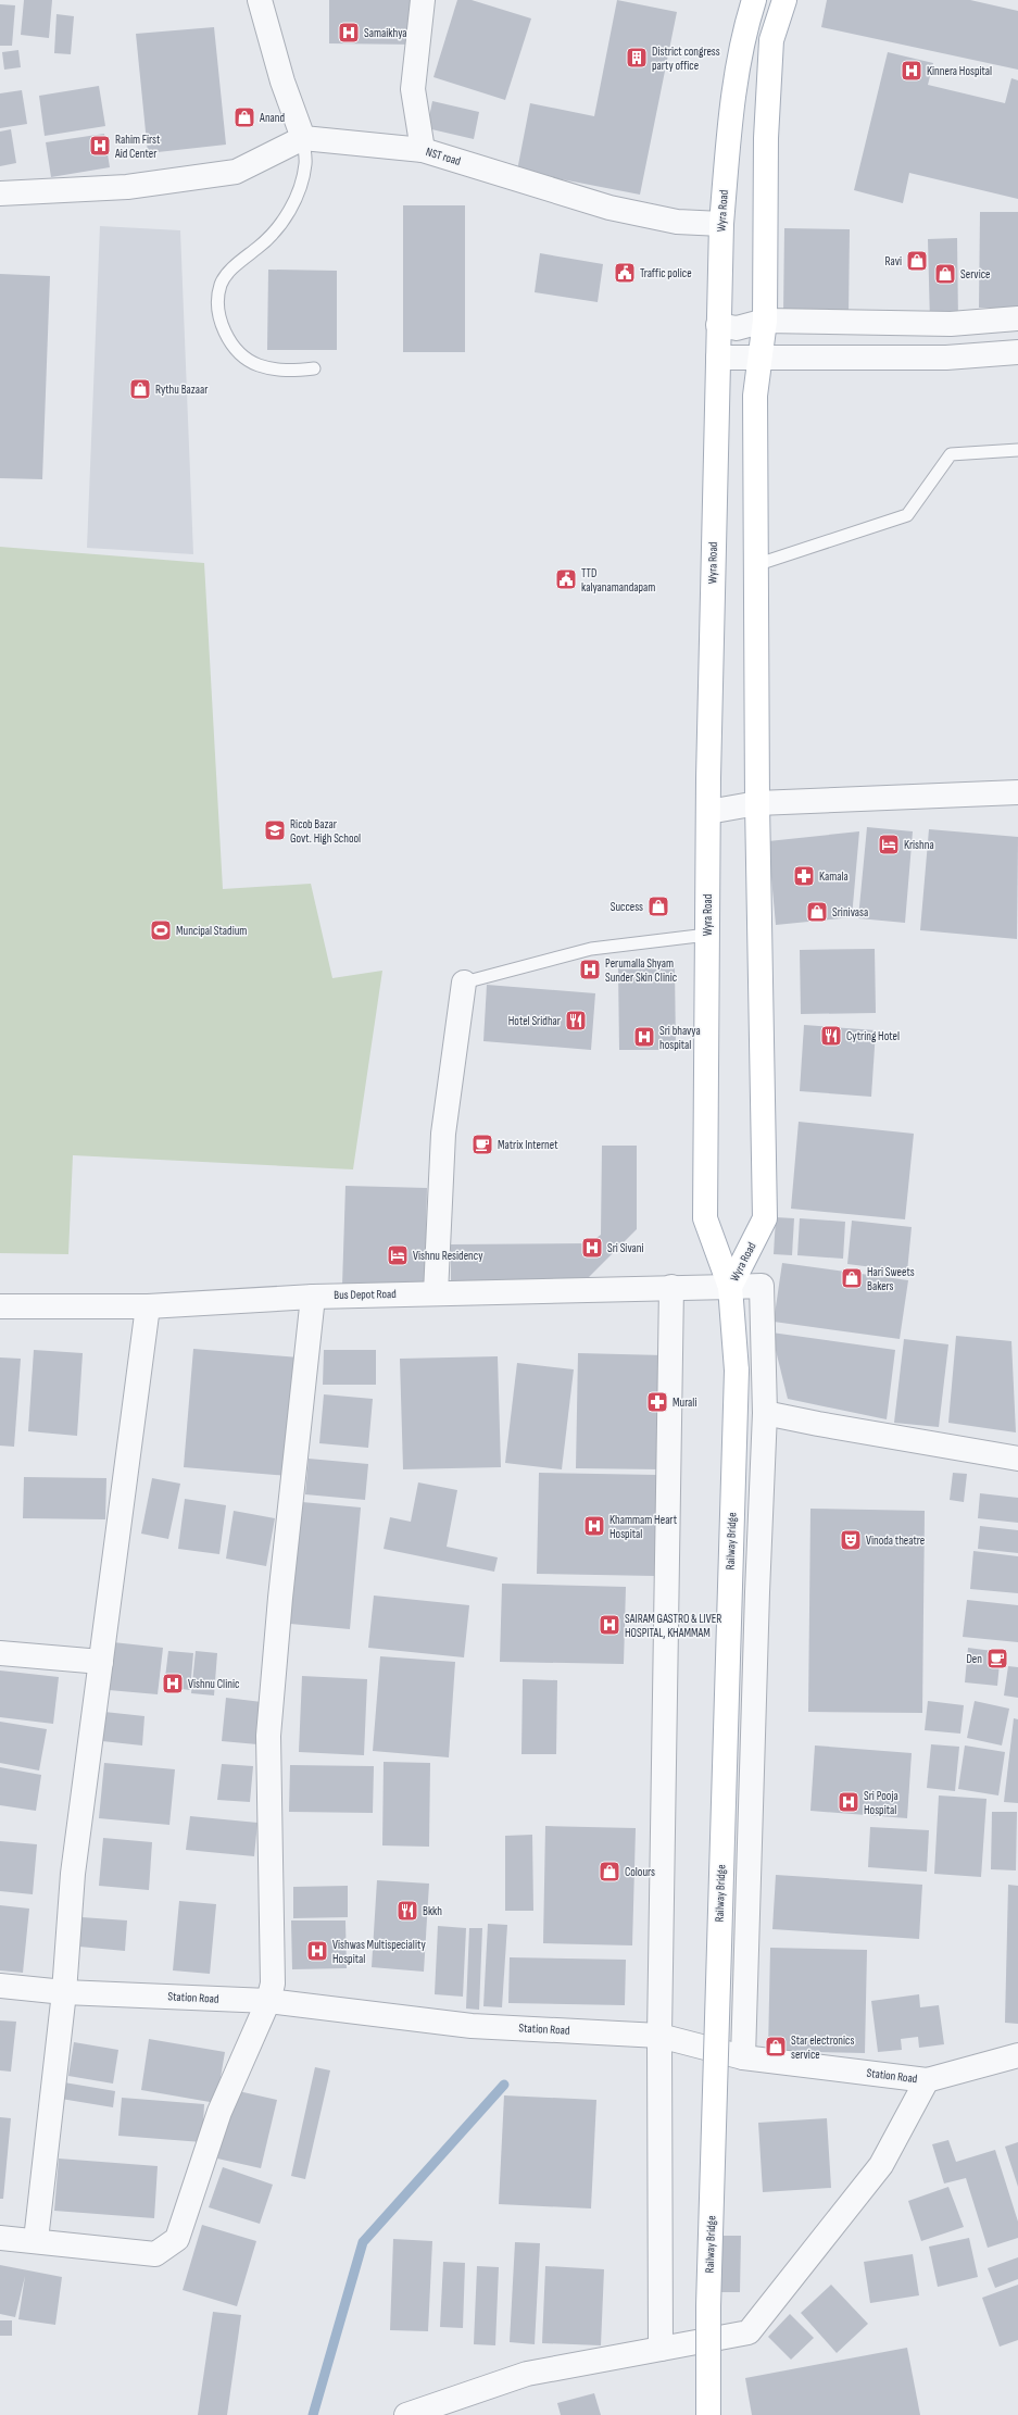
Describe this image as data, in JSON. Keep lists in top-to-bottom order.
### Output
{
  "streets": {
    "main road": ["Wyra Road", "Railway Bridge"],
    "street": ["NST road", "Bus Depot Road", "Station Road"]
  },
  "crossings": [
    ["NST road", "Wyra Road"],
    ["Wyra Road", "Bus Depot Road"],
    ["Wyra Road", "Railway Bridge"],
    ["Bus Depot Road", "Railway Bridge"]
  ],
  "places": {
    "hospital": [
      "Samaikhya",
      "Kinnera Hospital",
      "Rahim First Aid Center",
      "Perumalla Shyam Sunder Skin Clinic",
      "Sri bhavya hospital",
      "Sri Sivani",
      "Khammam Heart Hospital",
      "SAIRAM GASTRO & LIVER HOSPITAL, KHAMMAM",
      "Vishnu Clinic",
      "Sri Pooja Hospital",
      "Vishwas Multispeciality Hospital"
    ],
    "building": ["District congress party office"],
    "shop": [
      "Anand",
      "Ravi",
      "Service",
      "Rythu Bazaar",
      "Success",
      "Srinivasa",
      "Hari Sweets Bakers",
      "Colours",
      "Star electronics service"
    ],
    "public building": ["Traffic police", "TTD kalyanamandapam"],
    "school or university": ["Ricob Bazar Govt. High School"],
    "hotel": ["Krishna", "Vishnu Residency"],
    "pharmacy": ["Kamala", "Murali"],
    "sports": ["Muncipal Stadium"],
    "restaurant": ["Hotel Sridhar", "Cytring Hotel", "Bkkh"],
    "cafe": ["Matrix Internet", "Den"],
    "theatre": ["Vinoda theatre"]
  }
}
